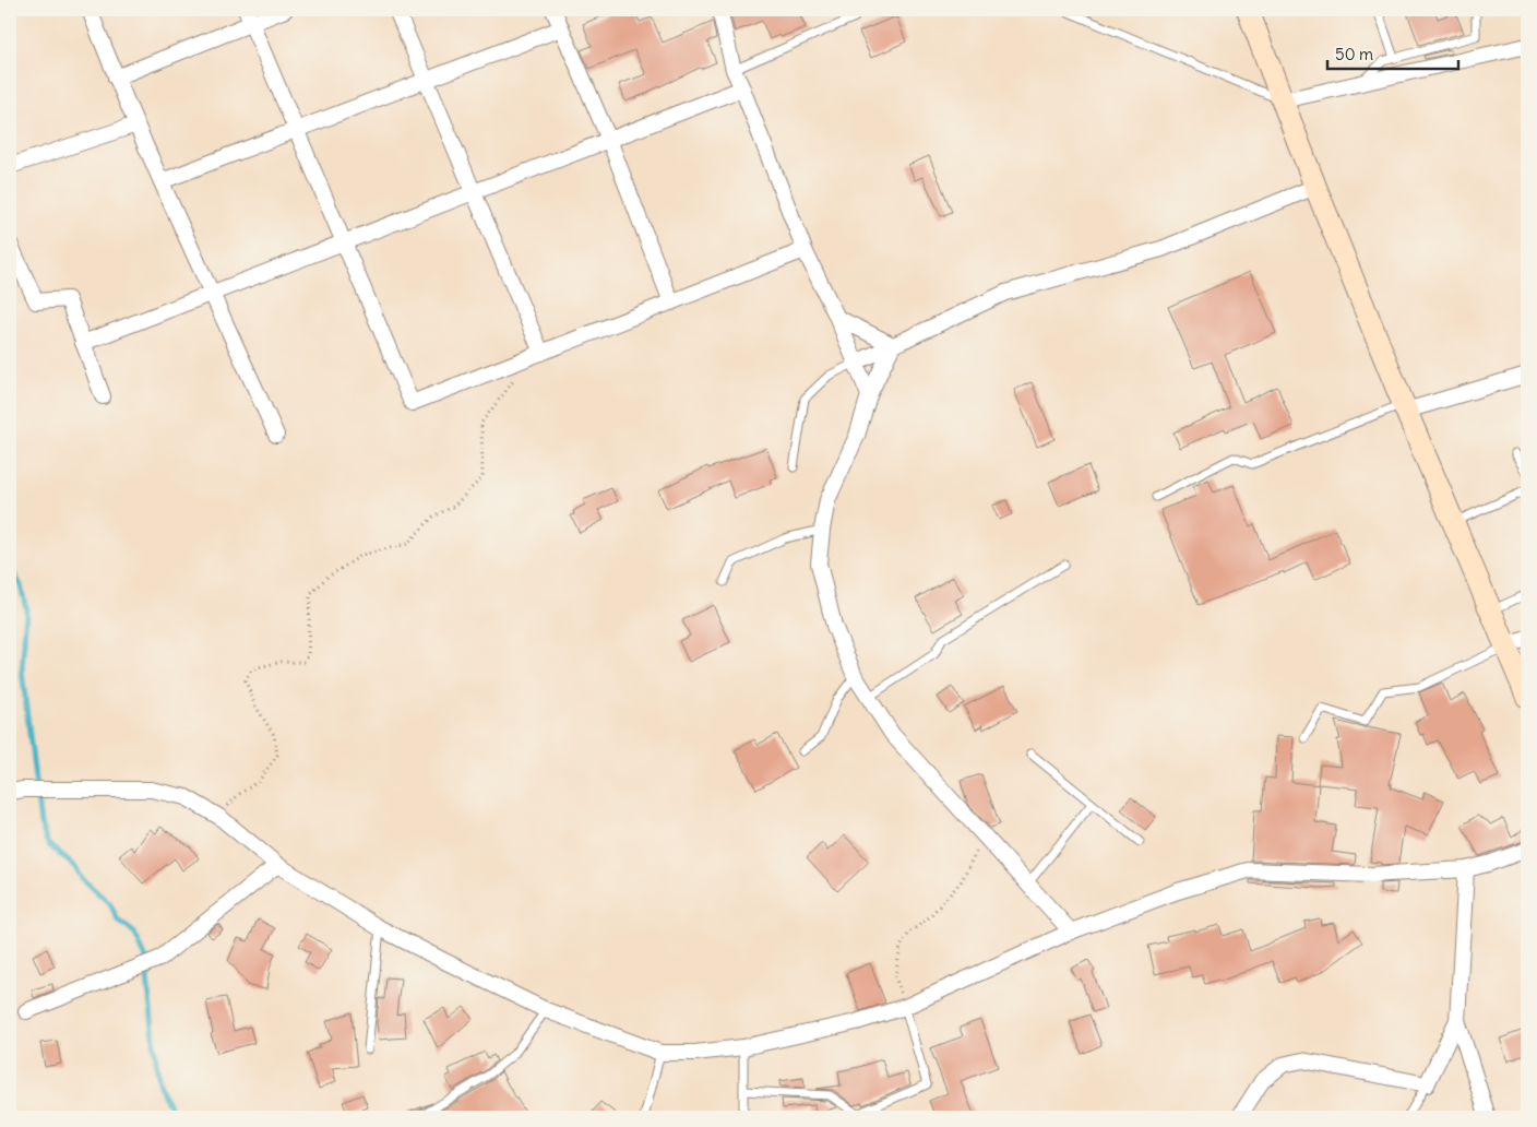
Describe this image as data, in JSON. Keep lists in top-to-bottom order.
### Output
{
  "scale_bar": "50 m"
}
